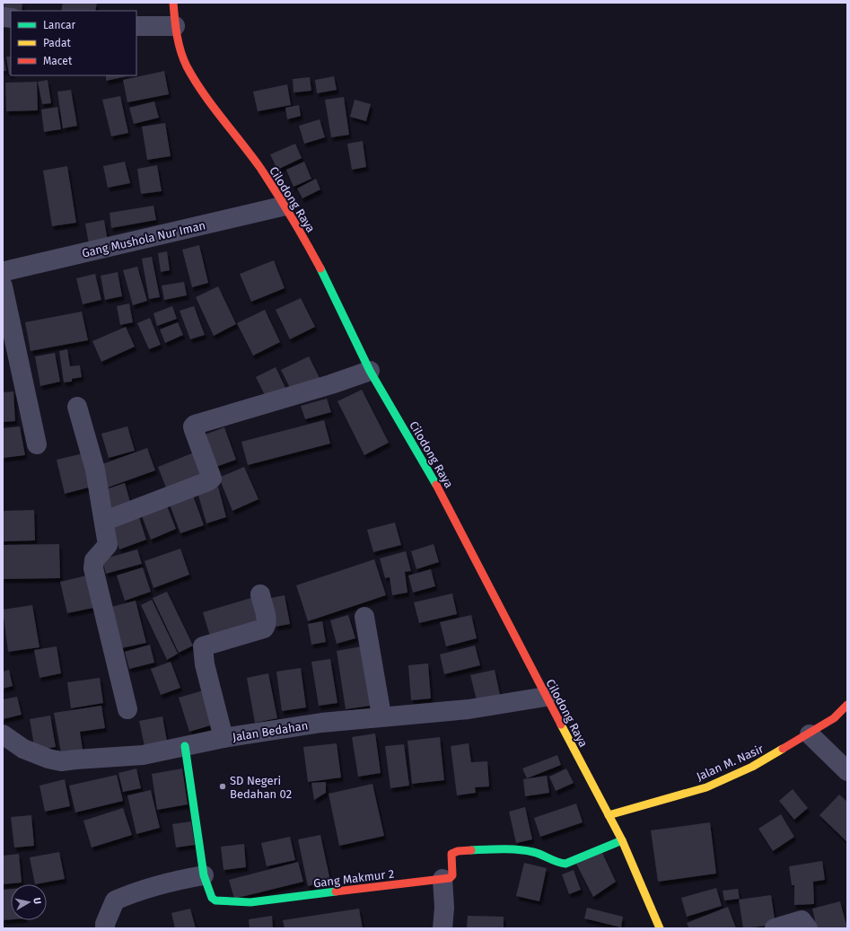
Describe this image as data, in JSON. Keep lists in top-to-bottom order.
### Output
{
  "streets": {
    "street": [
      "Cilodong Raya",
      "Gang Mushola Nur Iman",
      "Jalan Bedahan",
      "Jalan M. Nasir",
      "Gang Makmur 2"
    ]
  },
  "crossings": [
    ["Cilodong Raya", "Gang Mushola Nur Iman"],
    ["Cilodong Raya", "Jalan Bedahan"],
    ["Cilodong Raya", "Jalan M. Nasir"],
    ["Jalan Bedahan", "Gang Makmur 2"]
  ],
  "places": ["SD Negeri Bedahan 02"],
  "legend": ["Lancar", "Padat", "Macet"],
  "north": "right"
}
